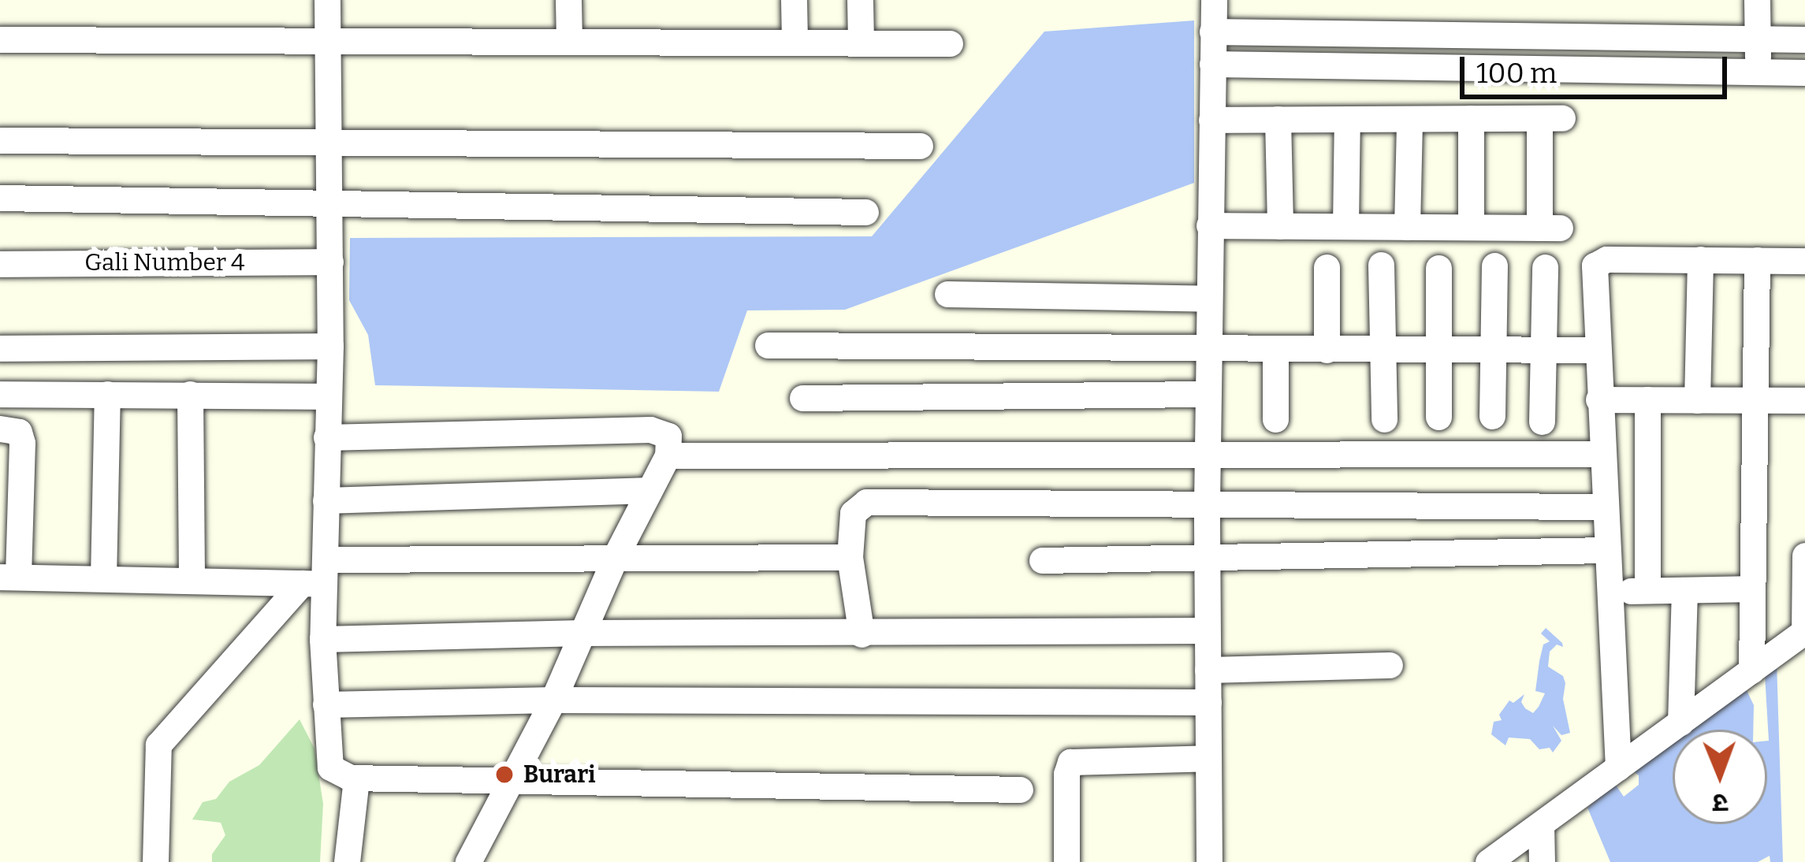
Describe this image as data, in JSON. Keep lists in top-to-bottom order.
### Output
{
  "streets": {
    "street": ["Gali Number 4"]
  },
  "places": ["Burari"],
  "scale_bar": "100 m",
  "north": "bottom"
}
